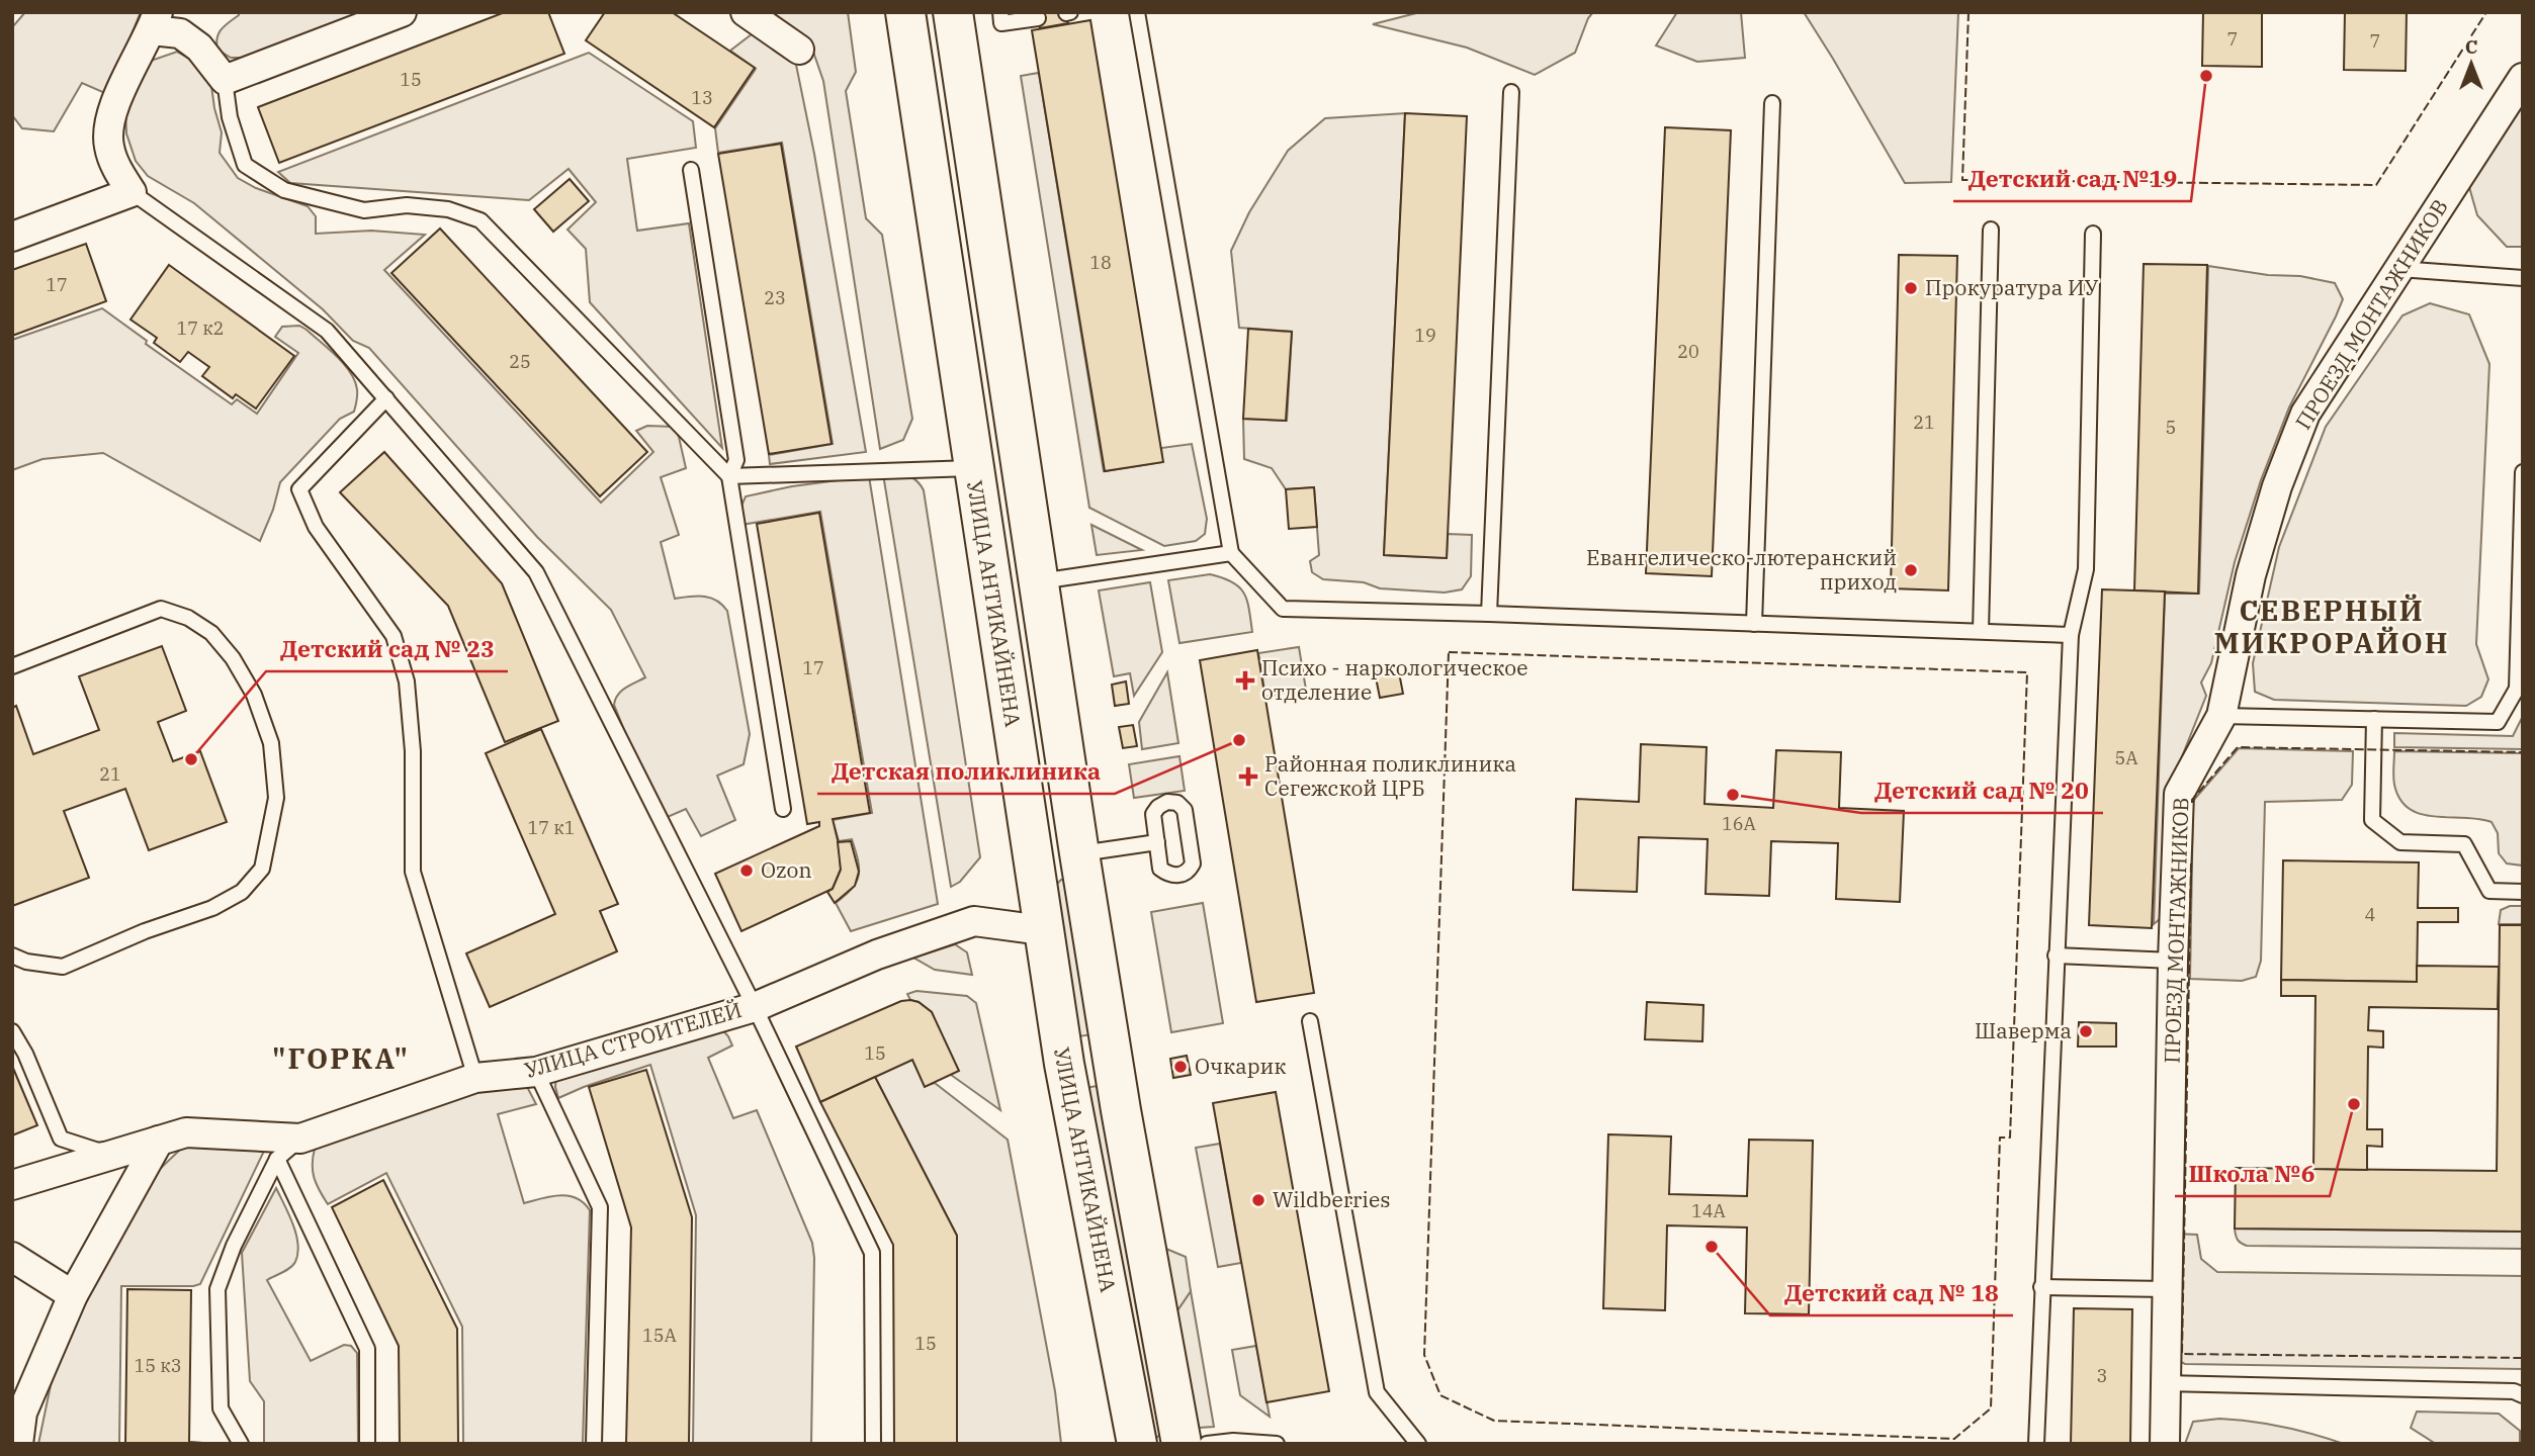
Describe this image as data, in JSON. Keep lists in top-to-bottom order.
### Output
{
  "streets": {
    "street": ["ПРОЕЗД МОНТАЖНИКОВ", "УЛИЦА АНТИКАЙНЕНА", "УЛИЦА СТРОИТЕЛЕЙ"]
  },
  "crossings": [
    ["УЛИЦА АНТИКАЙНЕНА", "УЛИЦА СТРОИТЕЛЕЙ"]
  ],
  "districts": ["СЕВЕРНЫЙ МИКРОРАЙОН", "\"ГОРКА\""],
  "places": {
    "other": [
      "Детский сад №19",
      "Прокуратура ИУ",
      "Евангелическо-лютеранский приход",
      "Детская поликлиника",
      "Детский сад № 23",
      "Детский сад № 20",
      "Ozon",
      "Шаверма",
      "Очкарик",
      "Школа №6",
      "Wildberries",
      "Детский сад № 18"
    ],
    "health": ["Психо - наркологическое отделение", "Районная поликлиника Сегежской ЦРБ"]
  },
  "house_numbers": [
    "7",
    "7",
    "15",
    "13",
    "18",
    "17",
    "23",
    "17 к2",
    "19",
    "20",
    "25",
    "21",
    "5",
    "17",
    "5А",
    "21",
    "16А",
    "17 к1",
    "4",
    "15",
    "14А",
    "15А",
    "15",
    "15 к3",
    "3"
  ],
  "north": "top"
}
